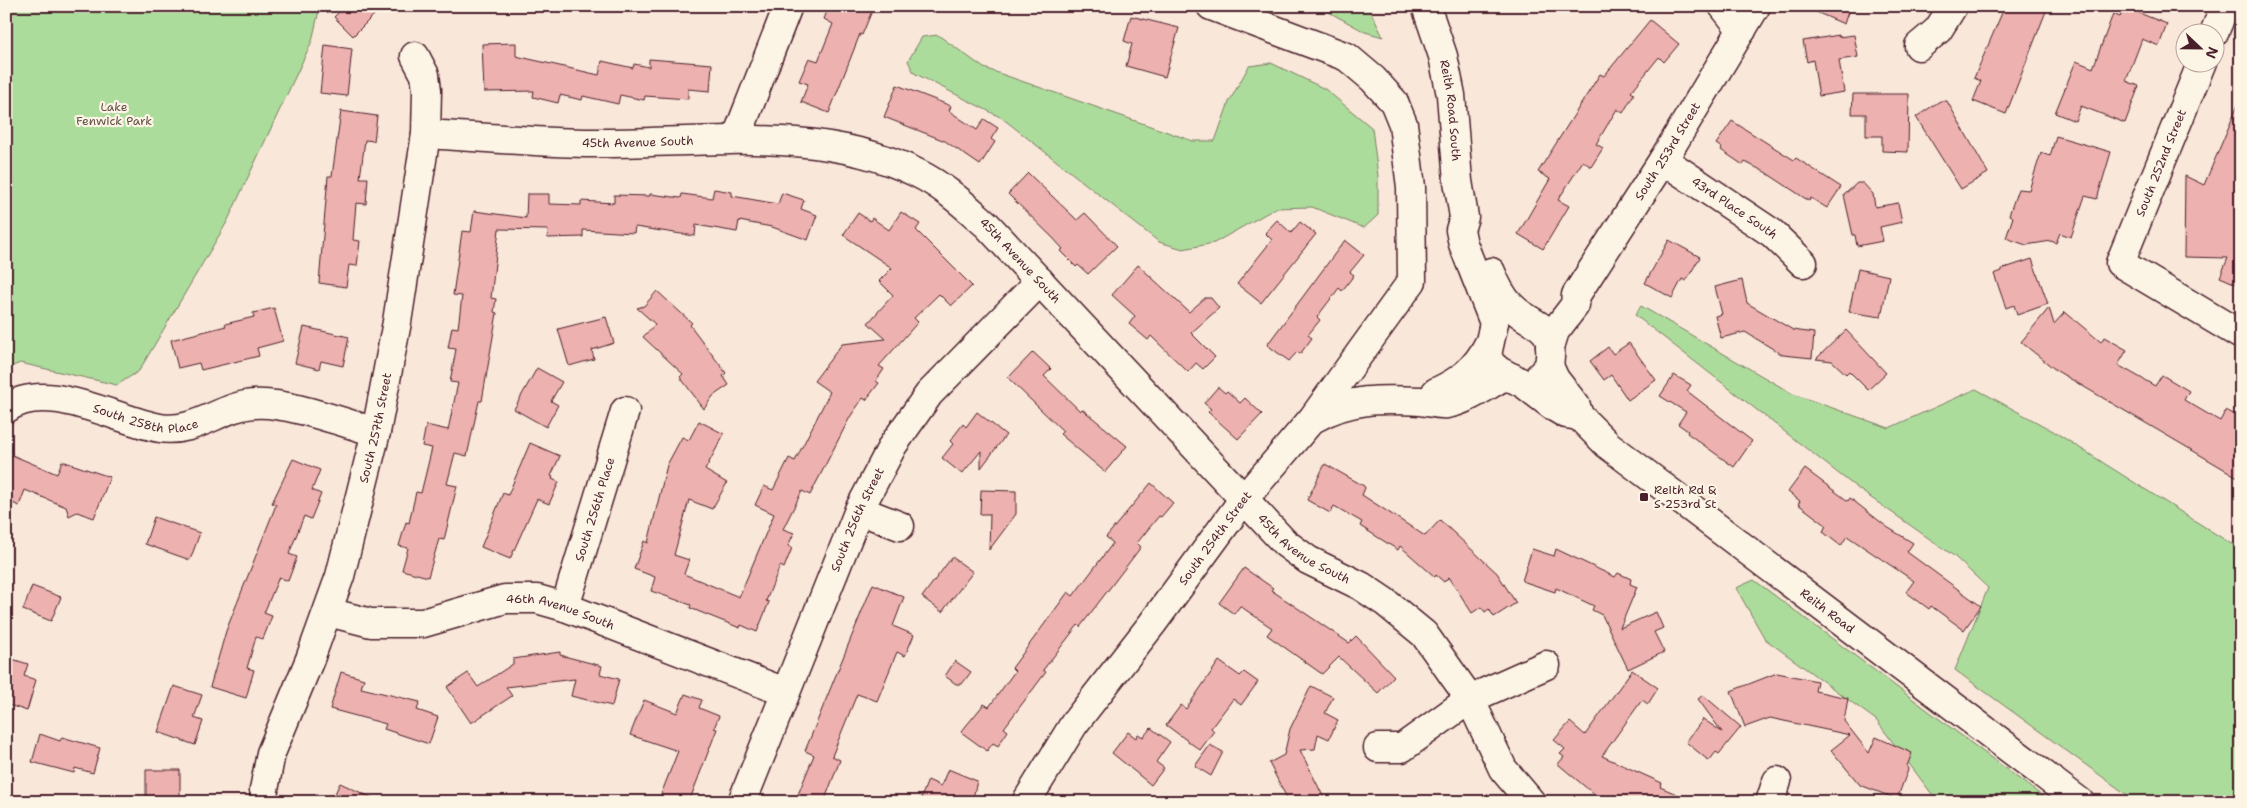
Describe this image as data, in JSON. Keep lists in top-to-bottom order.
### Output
{
  "streets": {
    "street": [
      "Reith Road South",
      "45th Avenue South",
      "South 253rd Street",
      "South 252nd Street",
      "43rd Place South",
      "South 258th Place",
      "South 257th Street",
      "South 256th Place",
      "South 256th Street",
      "South 254th Street",
      "Reith Road",
      "46th Avenue South"
    ]
  },
  "crossings": [
    ["Reith Road South", "South 253rd Street"],
    ["Reith Road South", "Reith Road"],
    ["45th Avenue South", "South 257th Street"],
    ["45th Avenue South", "South 256th Street"],
    ["45th Avenue South", "South 254th Street"],
    ["South 253rd Street", "43rd Place South"],
    ["South 253rd Street", "Reith Road"],
    ["South 258th Place", "South 257th Street"],
    ["South 257th Street", "46th Avenue South"],
    ["South 256th Place", "46th Avenue South"],
    ["South 256th Street", "46th Avenue South"]
  ],
  "parks": ["Lake Fenwick Park"],
  "places": {
    "transit": ["Reith Rd & S 253rd St"]
  },
  "north": "right"
}
